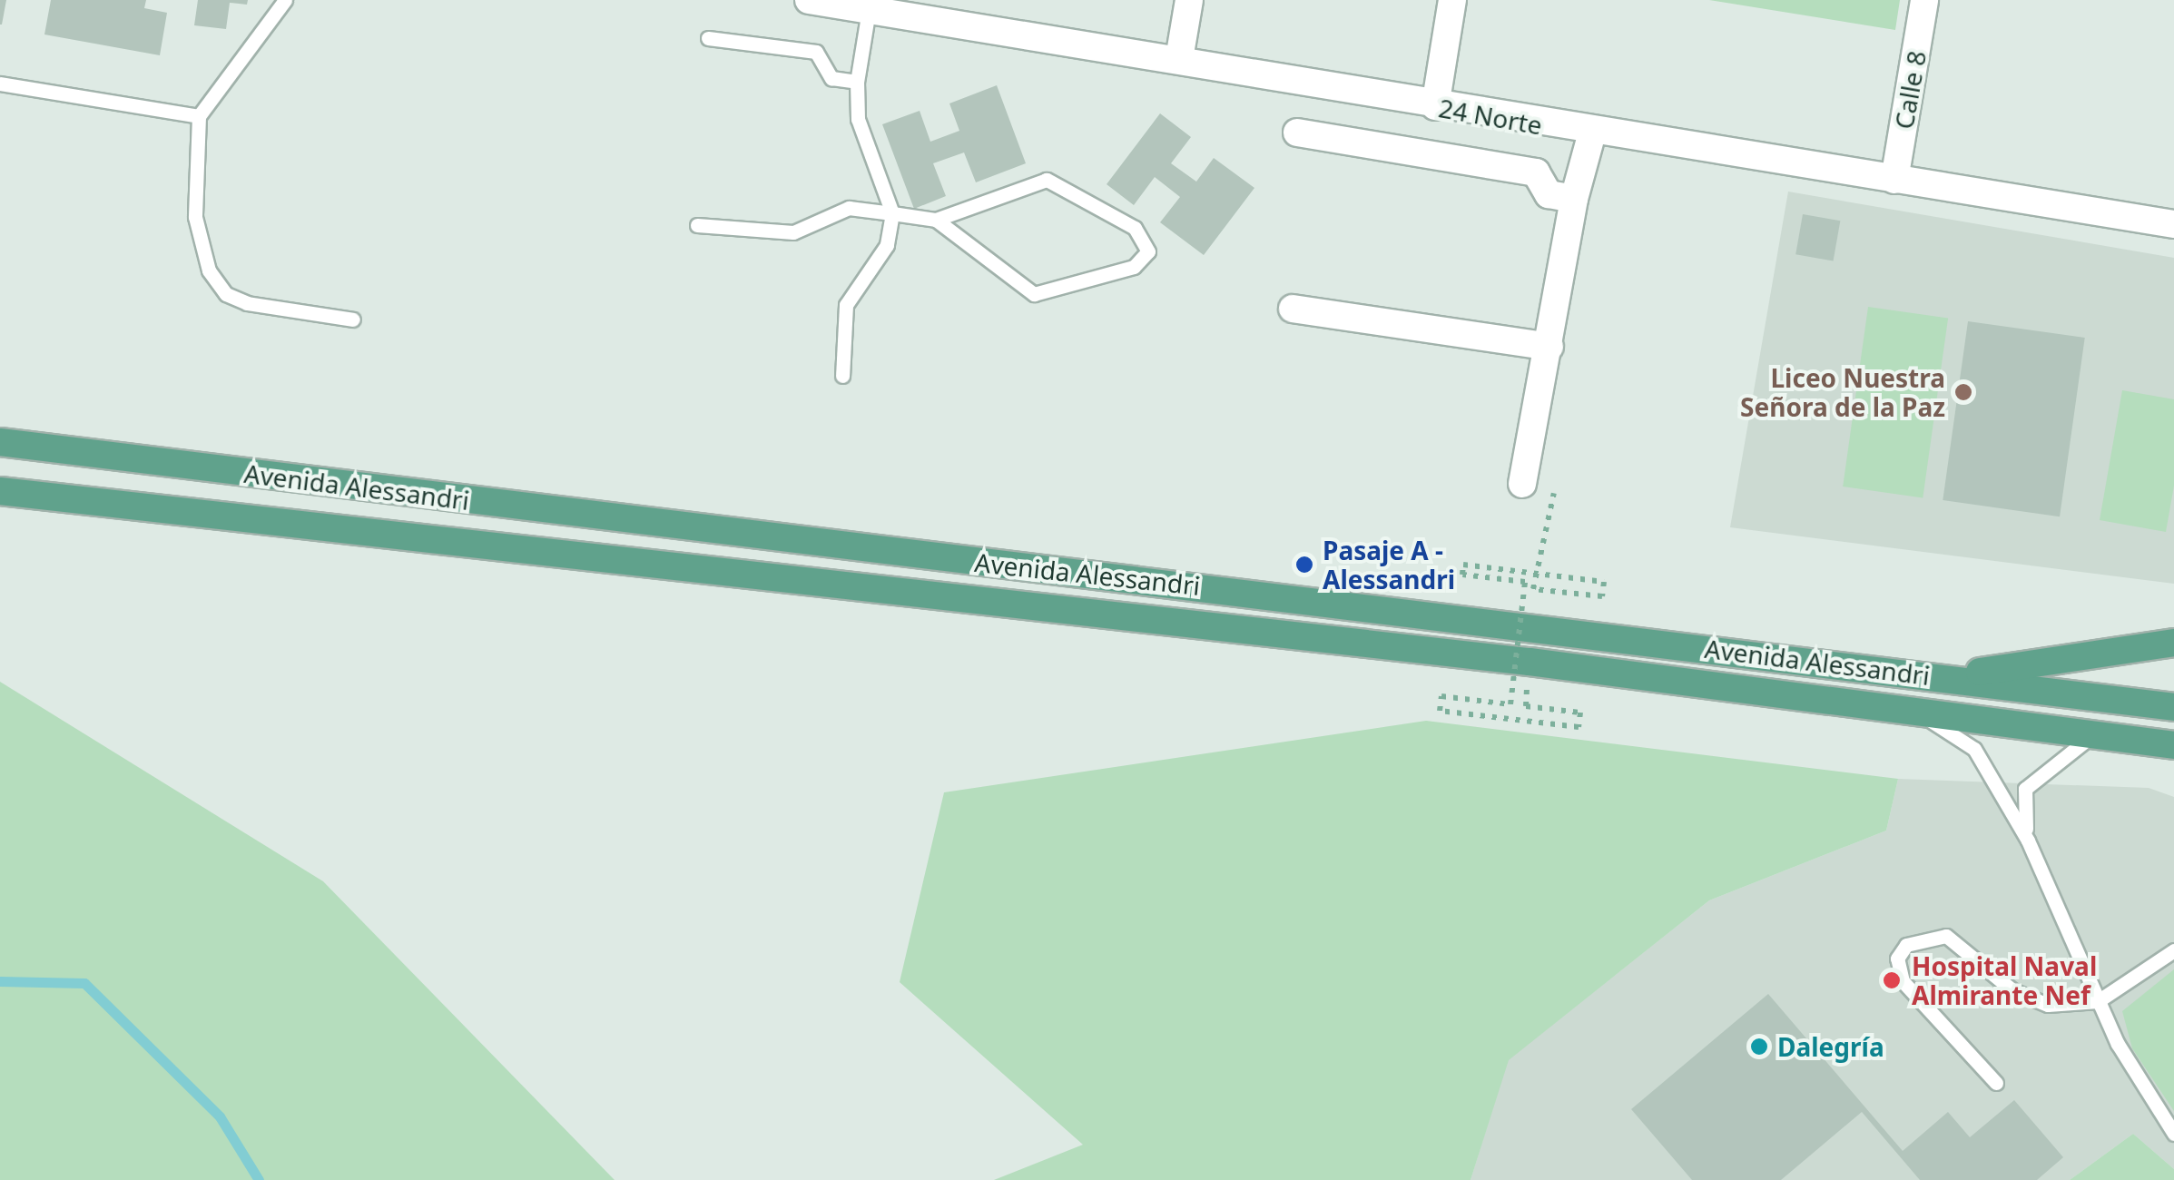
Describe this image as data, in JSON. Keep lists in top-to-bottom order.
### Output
{
  "streets": {
    "main road": ["Avenida Alessandri"],
    "street": ["Calle 8", "24 Norte"]
  },
  "crossings": [
    ["Calle 8", "24 Norte"]
  ],
  "places": [
    "Liceo Nuestra Señora de la Paz",
    "Pasaje A - Alessandri",
    "Hospital Naval Almirante Nef",
    "Dalegría"
  ]
}
